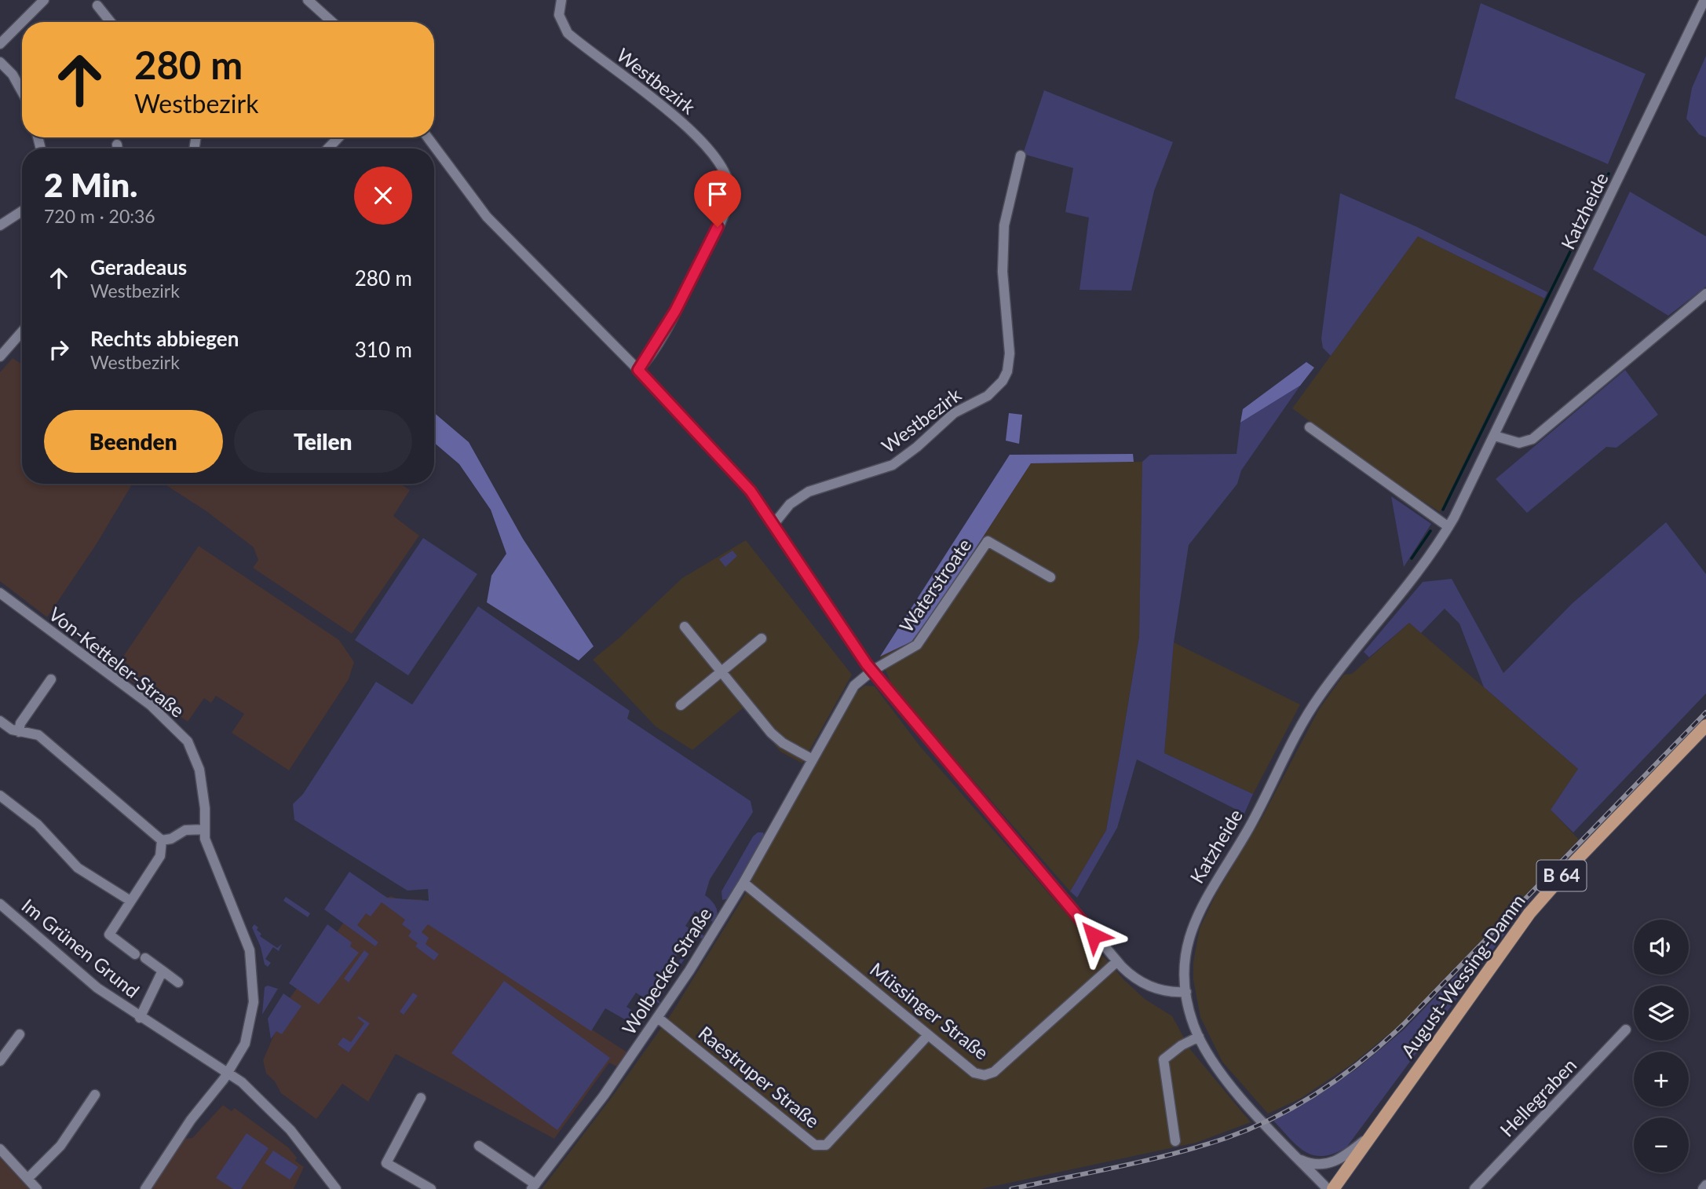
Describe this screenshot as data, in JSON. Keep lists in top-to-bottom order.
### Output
{
  "streets": {
    "main road": ["B 64", "August-Wessing-Damm"],
    "street": [
      "Westbezirk",
      "Katzheide",
      "Waterstroate",
      "Von-Ketteler-Straße",
      "Im Grünen Grund",
      "Wolbecker Straße",
      "Müssinger Straße",
      "Raestruper Straße",
      "Hellegraben"
    ]
  },
  "crossings": [
    ["Waterstroate", "Wolbecker Straße"],
    ["Von-Ketteler-Straße", "Im Grünen Grund"],
    ["Wolbecker Straße", "Müssinger Straße"],
    ["Wolbecker Straße", "Raestruper Straße"],
    ["Müssinger Straße", "Raestruper Straße"]
  ],
  "page": {
    "turn": ["280 m", "Westbezirk"],
    "heading": ["2 Min.", "720 m · 20:36"],
    "list": [
      {
        "name": "Geradeaus",
        "note": "Westbezirk",
        "value": "280 m"
      },
      {
        "name": "Rechts abbiegen",
        "note": "Westbezirk",
        "value": "310 m"
      }
    ],
    "buttons": ["Beenden", "Teilen"],
    "map_buttons": ["+", "−"]
  }
}
